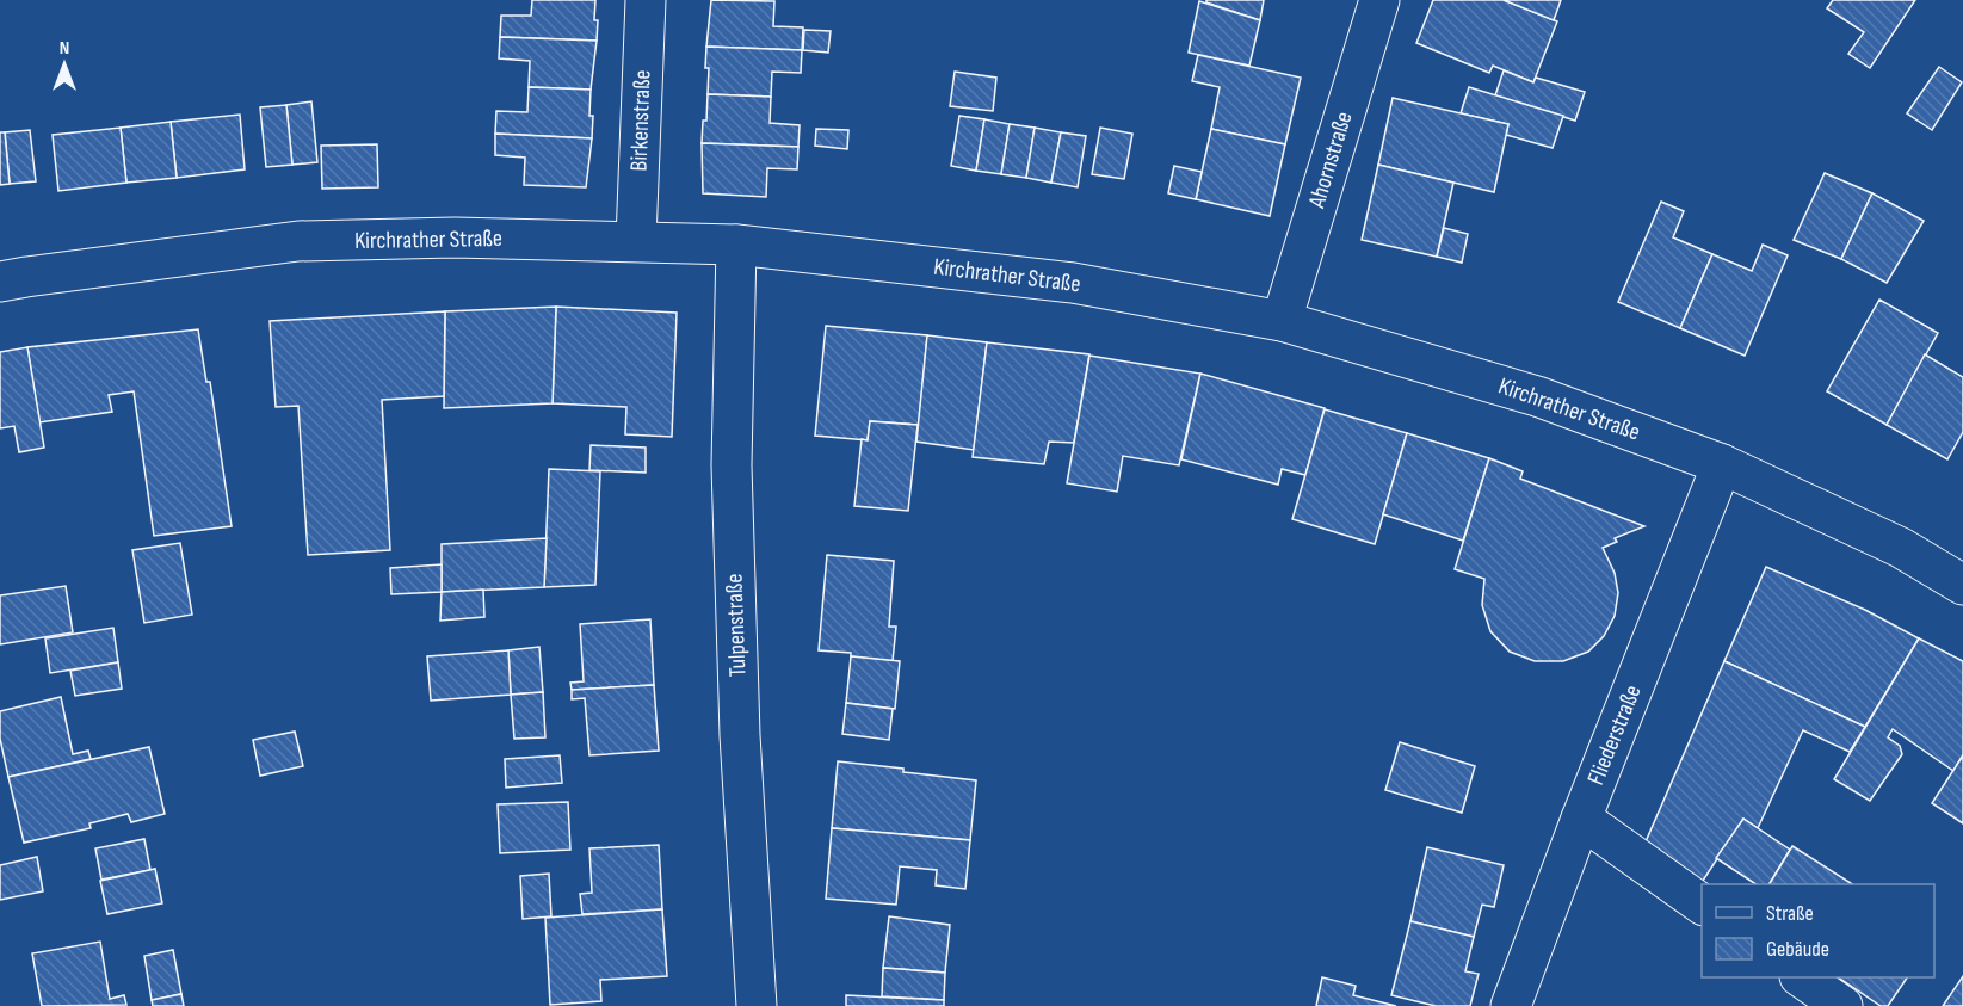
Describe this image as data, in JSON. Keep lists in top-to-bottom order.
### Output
{
  "streets": {
    "street": [
      "Birkenstraße",
      "Ahornstraße",
      "Kirchrather Straße",
      "Tulpenstraße",
      "Fliederstraße"
    ]
  },
  "crossings": [
    ["Birkenstraße", "Kirchrather Straße"],
    ["Ahornstraße", "Kirchrather Straße"],
    ["Kirchrather Straße", "Tulpenstraße"],
    ["Kirchrather Straße", "Fliederstraße"]
  ],
  "legend": ["Straße", "Gebäude"],
  "north": "top"
}
